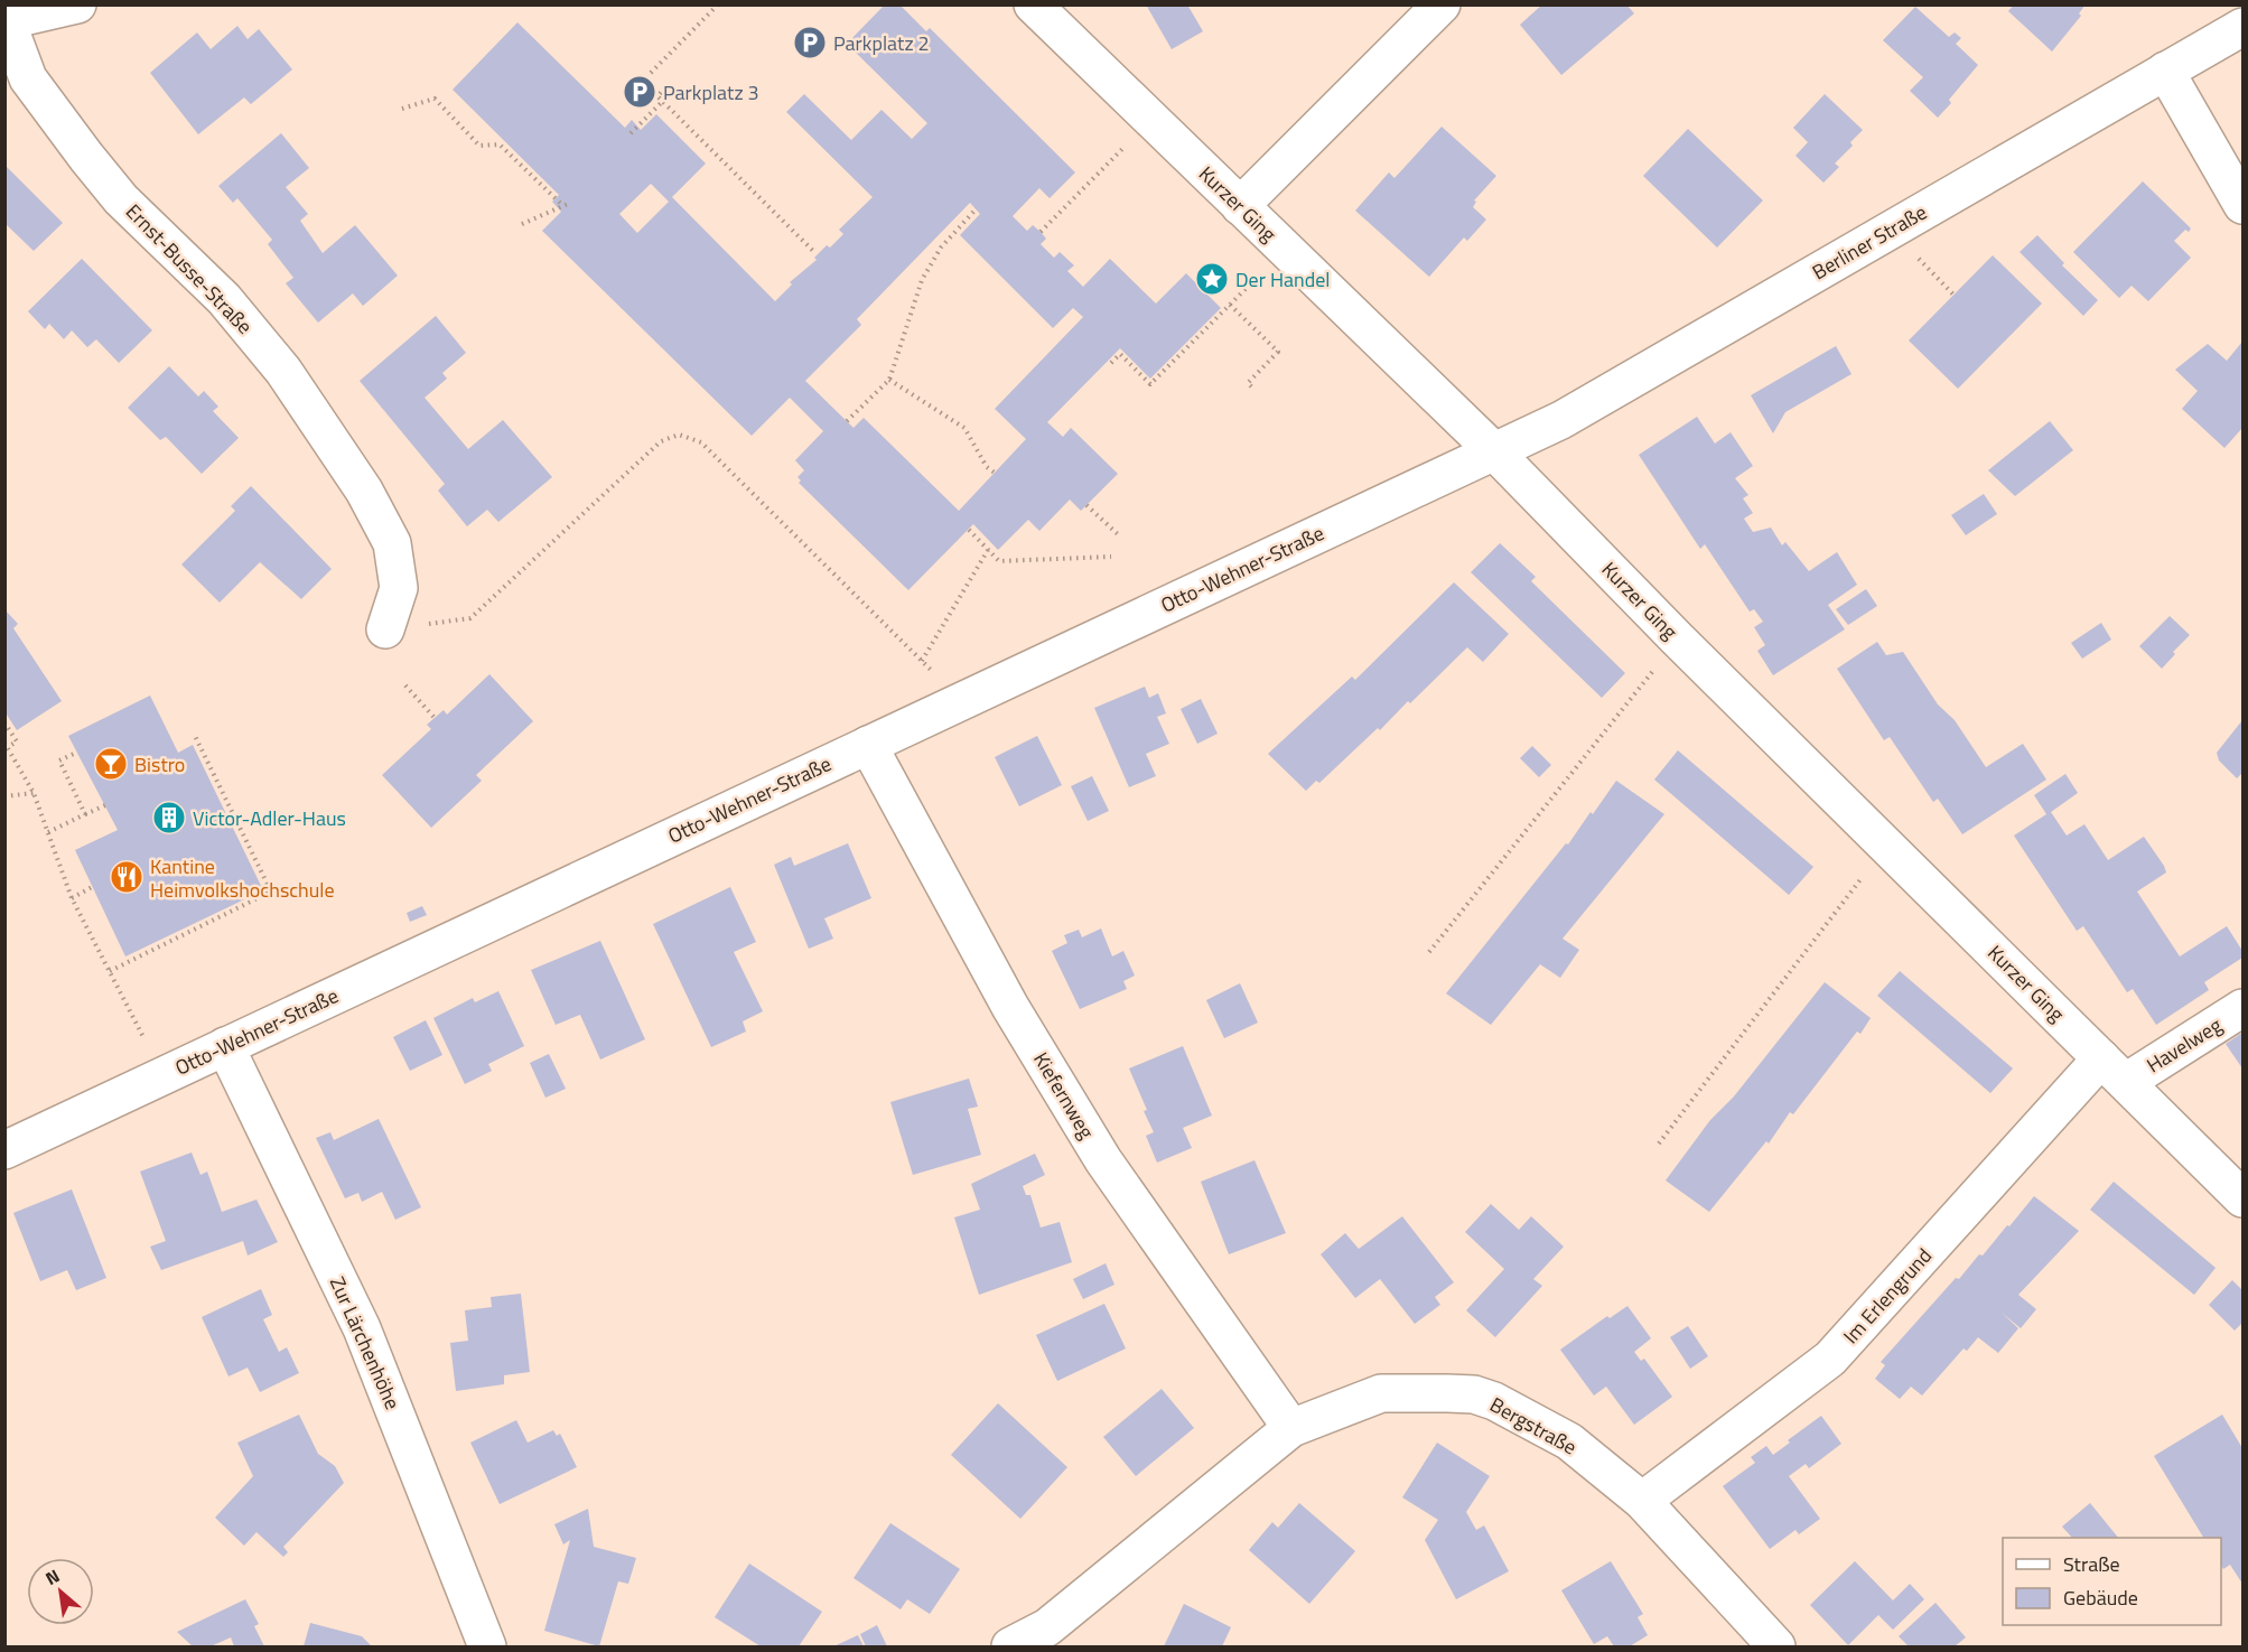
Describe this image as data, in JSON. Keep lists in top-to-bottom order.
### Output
{
  "streets": {
    "street": [
      "Kurzer Ging",
      "Berliner Straße",
      "Ernst-Busse-Straße",
      "Otto-Wehner-Straße",
      "Havelweg",
      "Kiefernweg",
      "Im Erlengrund",
      "Zur Lärchenhöhe",
      "Bergstraße"
    ]
  },
  "crossings": [
    ["Kurzer Ging", "Berliner Straße"],
    ["Kurzer Ging", "Otto-Wehner-Straße"],
    ["Kurzer Ging", "Havelweg"],
    ["Kurzer Ging", "Im Erlengrund"],
    ["Berliner Straße", "Otto-Wehner-Straße"],
    ["Otto-Wehner-Straße", "Kiefernweg"],
    ["Otto-Wehner-Straße", "Zur Lärchenhöhe"],
    ["Havelweg", "Im Erlengrund"],
    ["Kiefernweg", "Bergstraße"],
    ["Im Erlengrund", "Bergstraße"]
  ],
  "places": {
    "parking": ["Parkplatz 2", "Parkplatz 3"],
    "place": ["Der Handel"],
    "bar": ["Bistro"],
    "building": ["Victor-Adler-Haus"],
    "restaurant": ["Kantine Heimvolkshochschule"]
  },
  "legend": ["Straße", "Gebäude"],
  "north": "top left"
}
